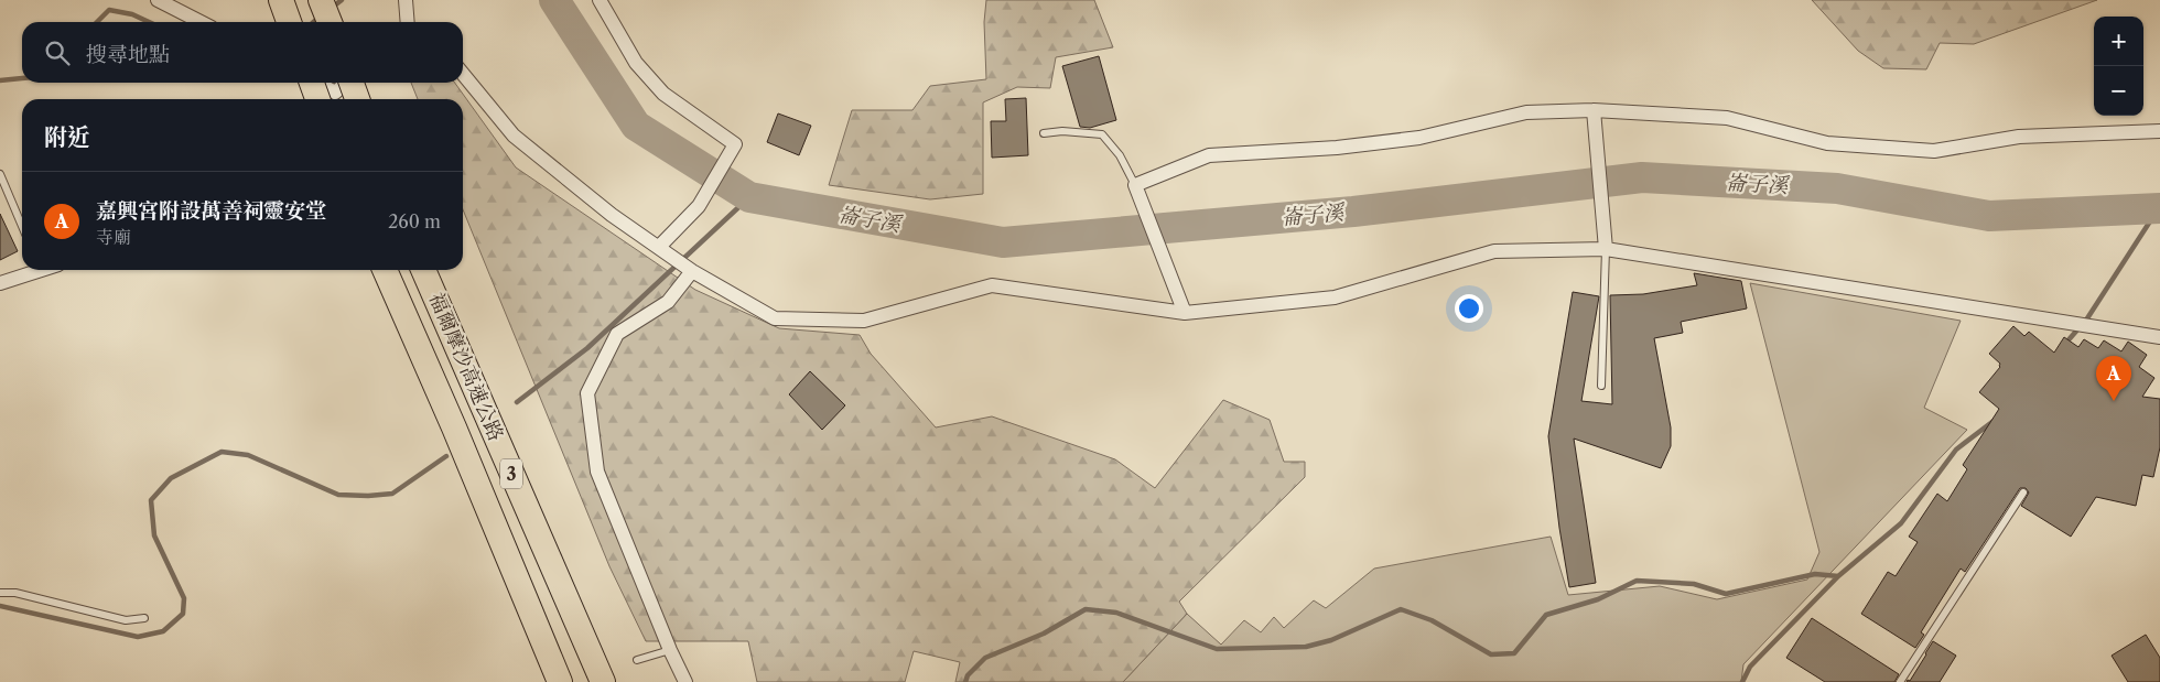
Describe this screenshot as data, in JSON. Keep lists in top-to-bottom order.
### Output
{
  "streets": {
    "highway": ["福爾摩沙高速公路", "3"]
  },
  "water": ["崙子溪"],
  "page": {
    "map_buttons": ["+", "−"],
    "search": "搜尋地點",
    "heading": "附近",
    "list": [
      {
        "mark": "A",
        "name": "嘉興宮附設萬善祠靈安堂",
        "note": "寺廟",
        "value": "260 m"
      }
    ],
    "pins": "A"
  }
}
